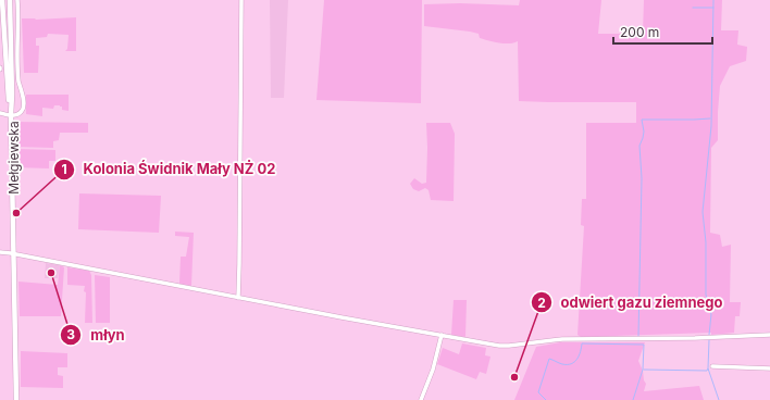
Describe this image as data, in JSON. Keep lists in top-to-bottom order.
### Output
{
  "streets": {
    "main road": ["Mełgiewska"]
  },
  "places": ["Kolonia Świdnik Mały NŻ 02", "młyn", "odwiert gazu ziemnego"],
  "scale_bar": "200 m"
}
